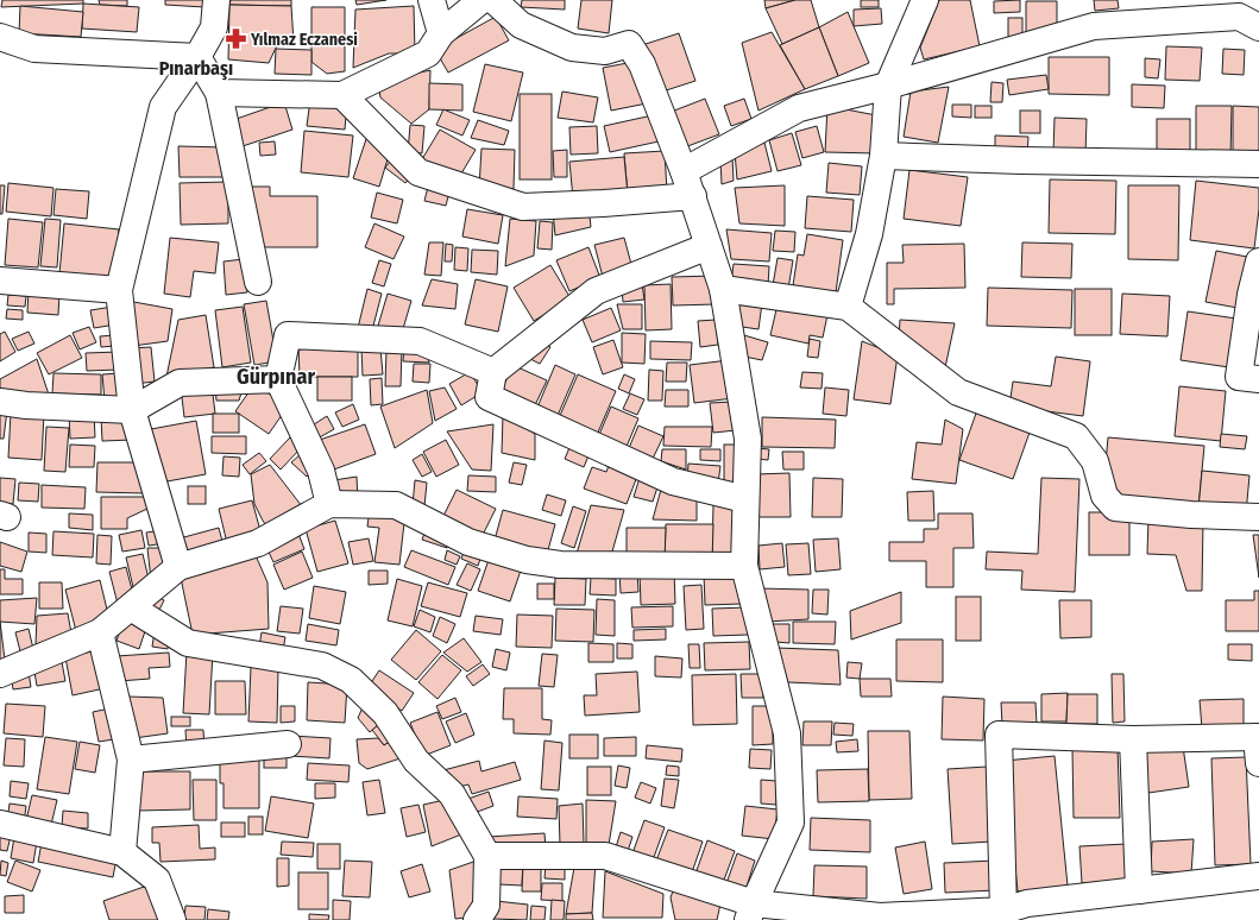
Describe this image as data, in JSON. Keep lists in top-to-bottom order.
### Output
{
  "districts": ["Pınarbaşı", "Gürpınar"],
  "places": {
    "pharmacy": ["Yılmaz Eczanesi"]
  }
}
